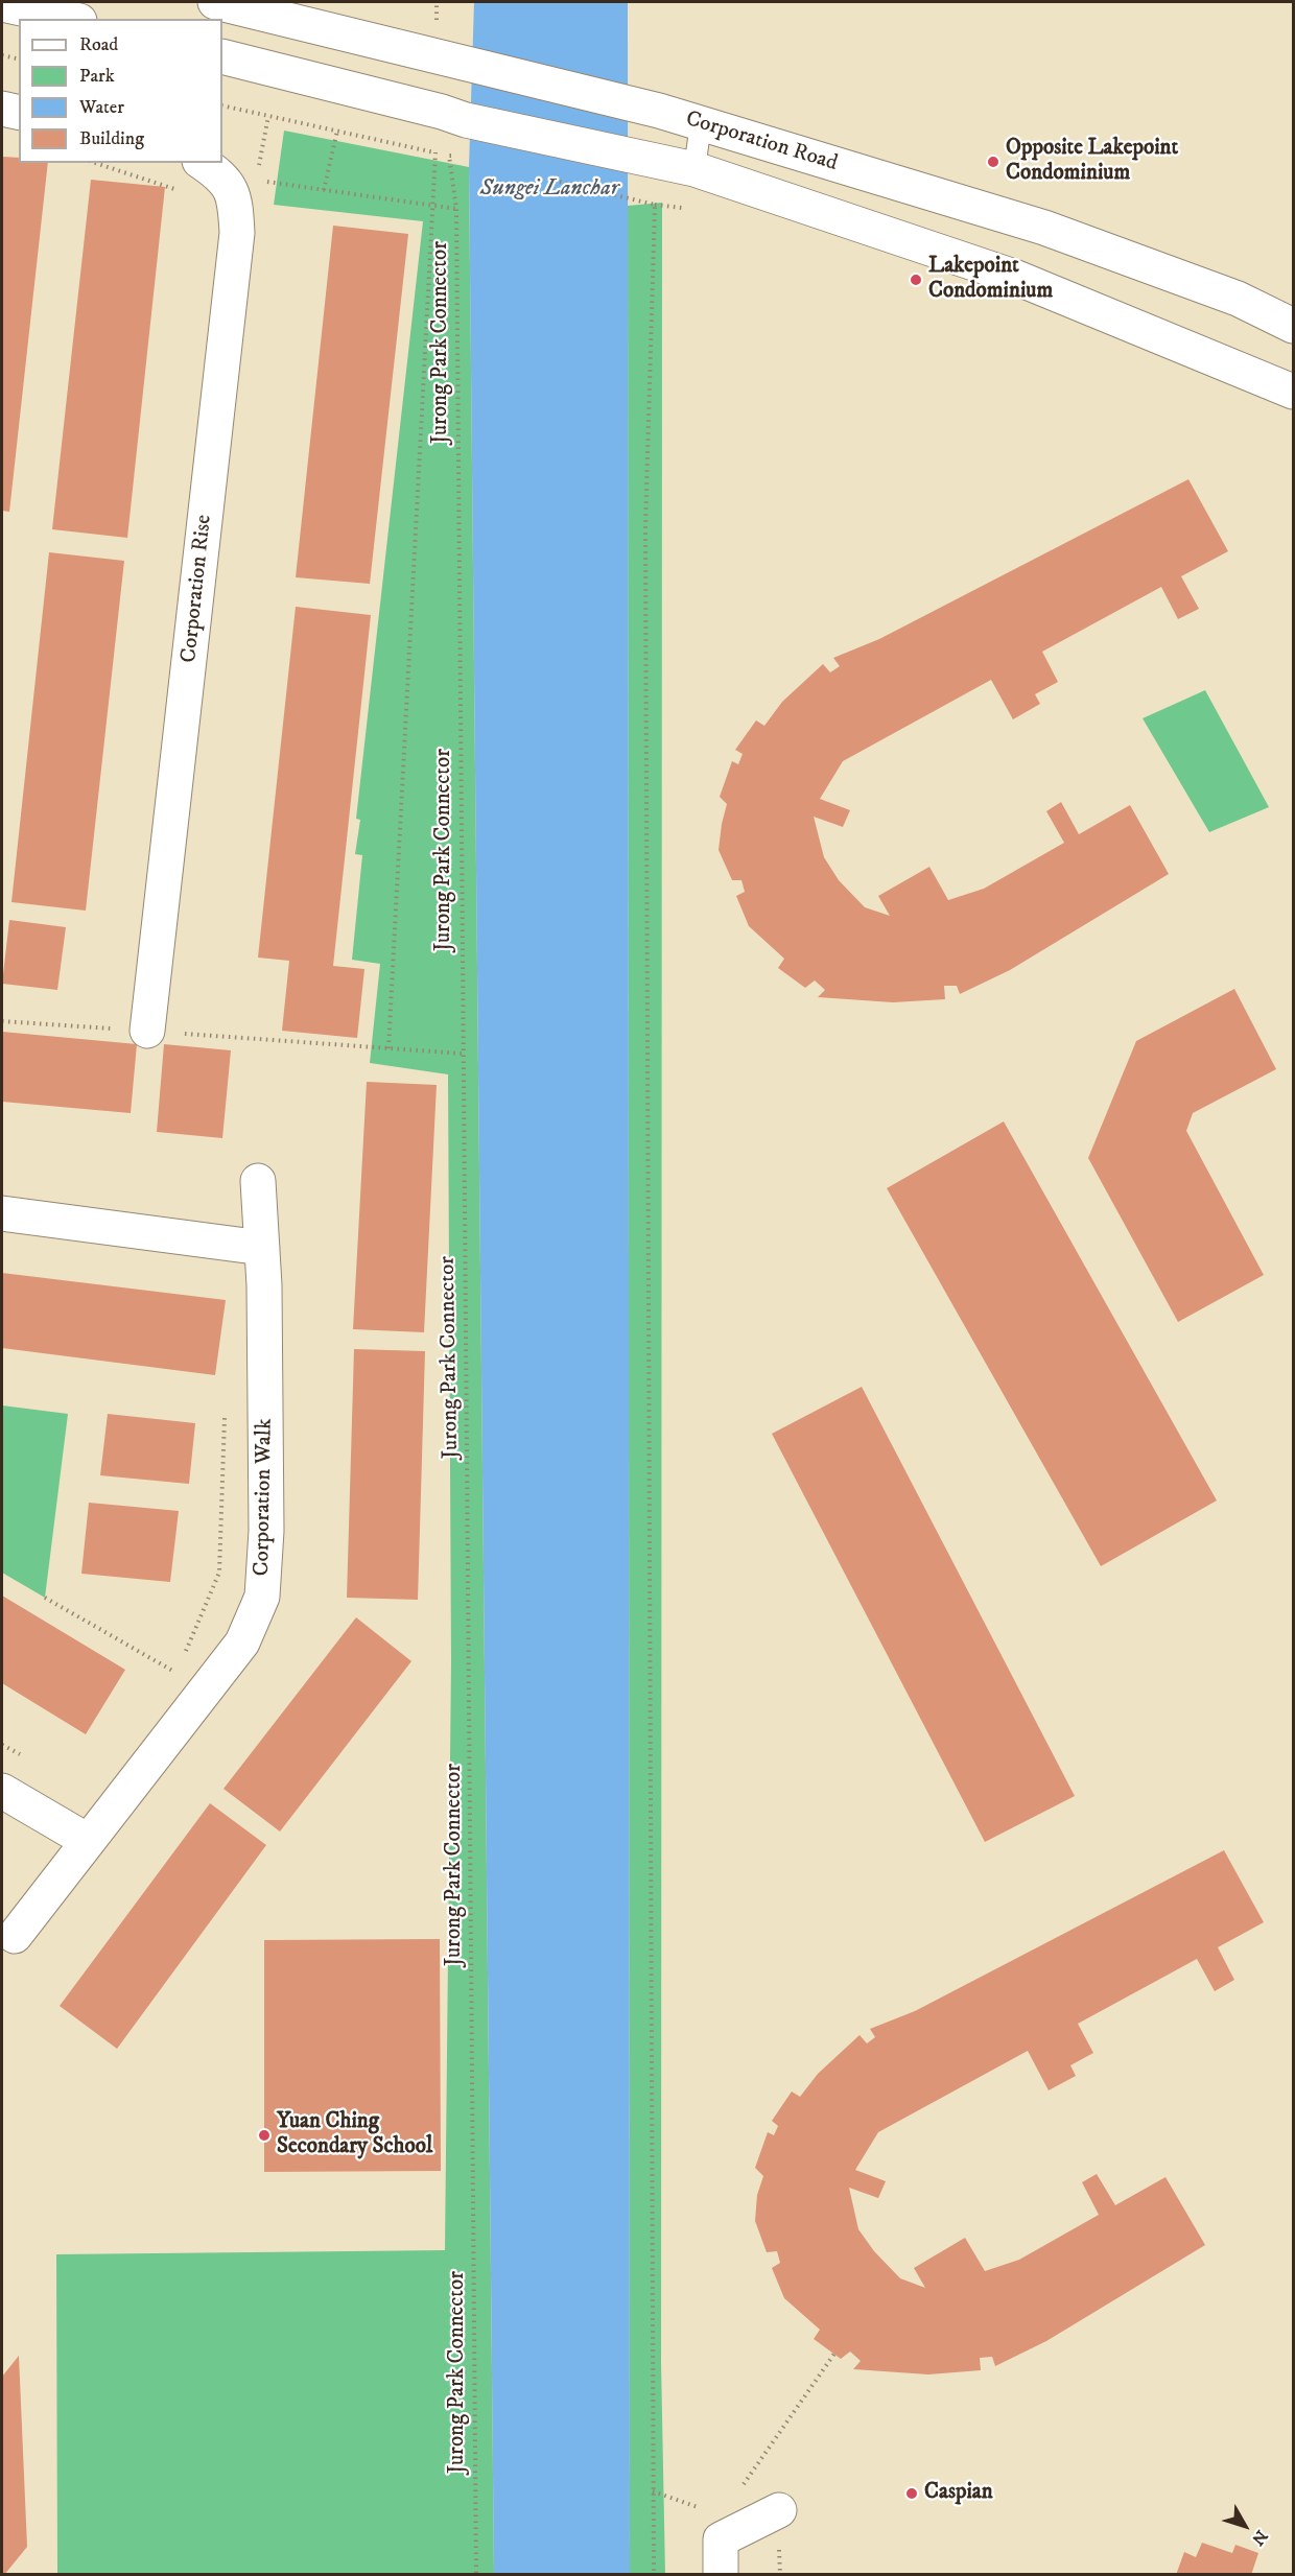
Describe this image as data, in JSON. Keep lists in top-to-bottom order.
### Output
{
  "streets": {
    "main road": ["Corporation Road", "Corporation Rise", "Corporation Walk"],
    "path": ["Jurong Park Connector"]
  },
  "water": ["Sungei Lanchar"],
  "places": [
    "Opposite Lakepoint Condominium",
    "Lakepoint Condominium",
    "Yuan Ching Secondary School",
    "Caspian"
  ],
  "legend": [
    "Road",
    "Park",
    "Water",
    "Building"
  ],
  "north": "bottom right"
}
